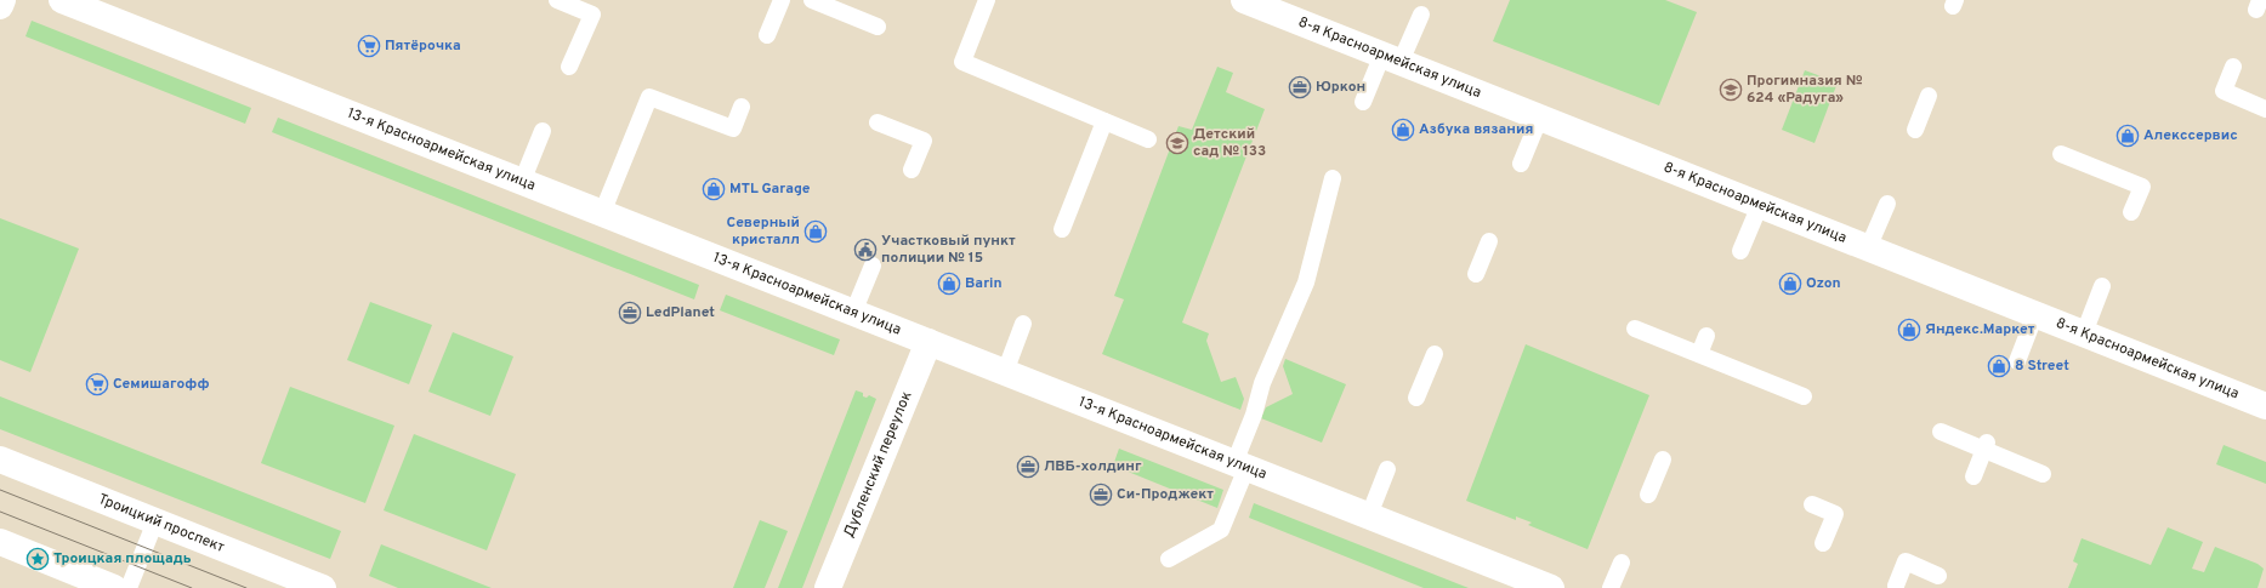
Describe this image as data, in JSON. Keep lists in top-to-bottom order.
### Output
{
  "streets": {
    "street": [
      "8-я Красноармейская улица",
      "13-я Красноармейская улица",
      "Дубленский переулок",
      "Троицкий проспект"
    ]
  },
  "crossings": [
    ["13-я Красноармейская улица", "Дубленский переулок"]
  ],
  "places": {
    "supermarket": ["Пятёрочка", "Семишагофф"],
    "office": [
      "Юркон",
      "LedPlanet",
      "ЛВБ-холдинг",
      "Си-Проджект"
    ],
    "school or university": ["Прогимназия № 624 «Радуга»", "Детский сад № 133"],
    "shop": [
      "Азбука вязания",
      "Алекссервис",
      "MTL Garage",
      "Северный кристалл",
      "Barin",
      "Ozon",
      "Яндекс.Маркет",
      "8 Street"
    ],
    "public building": ["Участковый пункт полиции № 15"],
    "place": ["Троицкая площадь"]
  }
}
